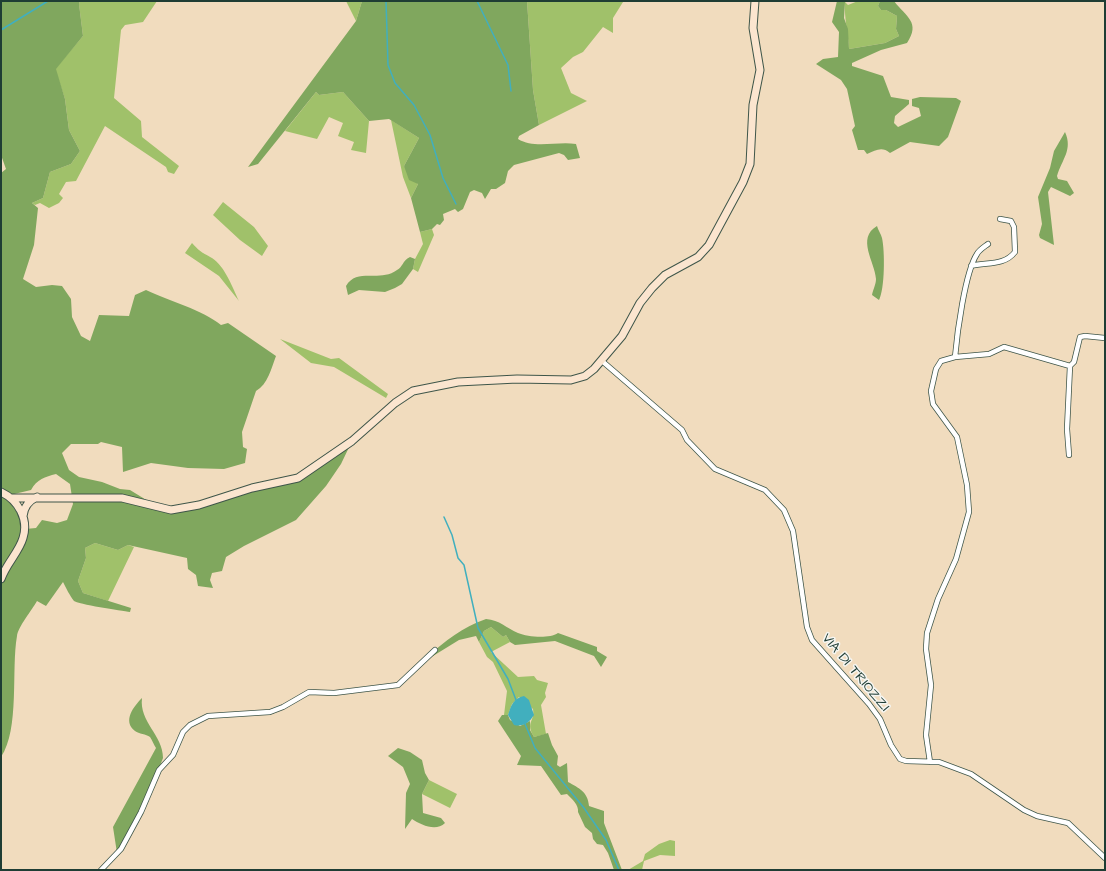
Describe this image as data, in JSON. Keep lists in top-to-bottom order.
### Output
{
  "streets": {
    "street": ["VIA DI TRIOZZI"]
  }
}
